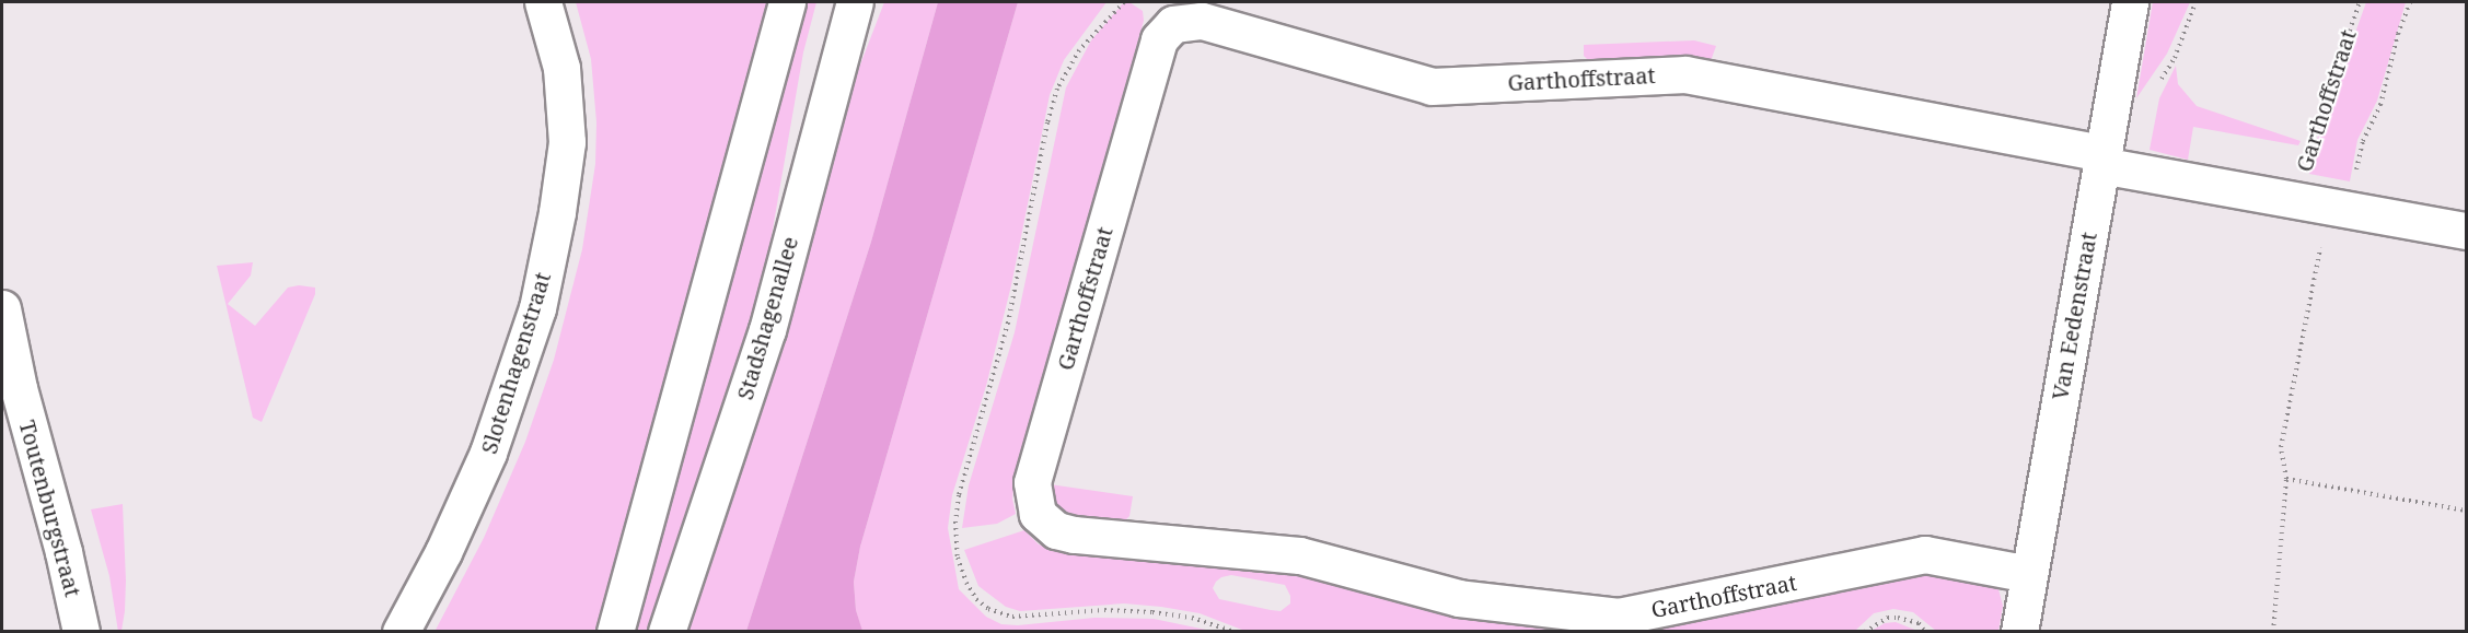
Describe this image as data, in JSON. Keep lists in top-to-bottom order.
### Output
{
  "streets": {
    "street": [
      "Garthoffstraat",
      "Van Eedenstraat",
      "Stadshagenallee",
      "Slotenhagenstraat",
      "Toutenburgstraat"
    ]
  },
  "crossings": [
    ["Garthoffstraat", "Van Eedenstraat"]
  ]
}
